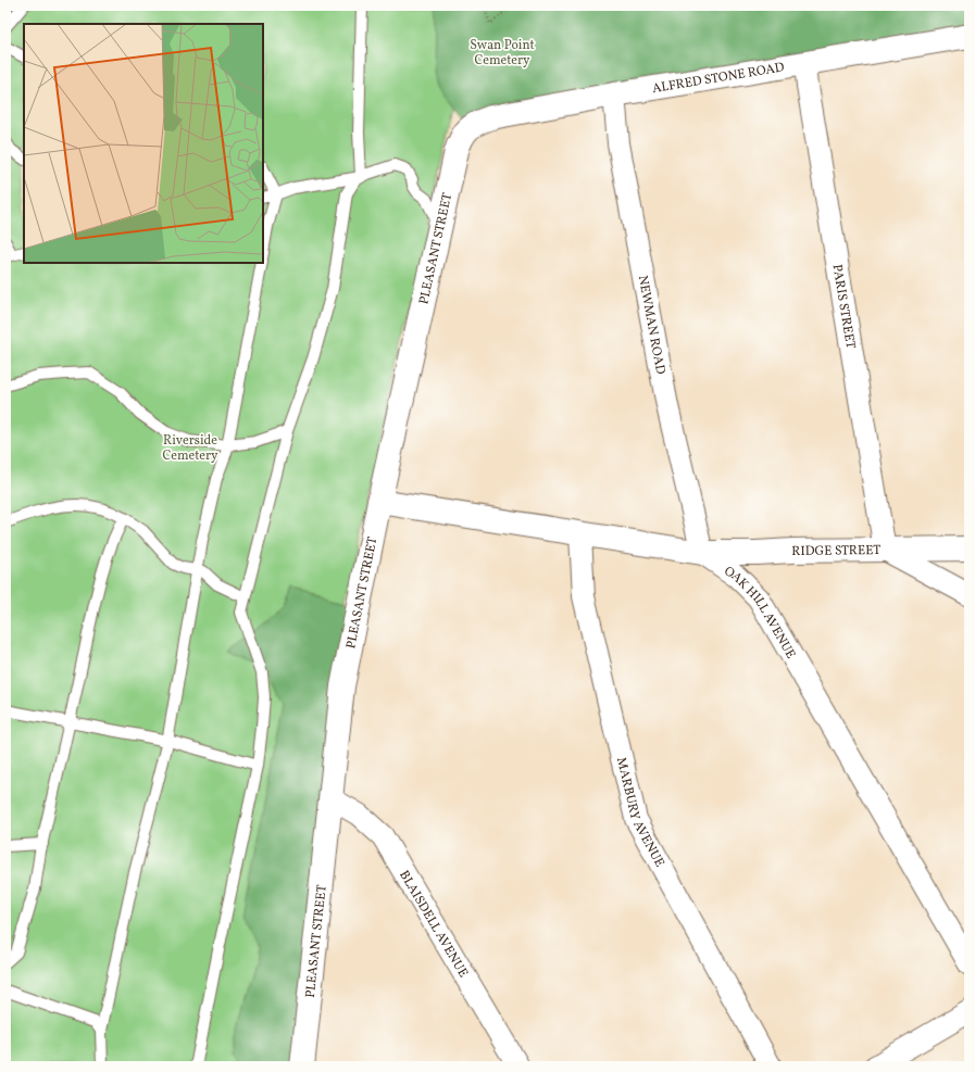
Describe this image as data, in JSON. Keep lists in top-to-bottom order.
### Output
{
  "streets": {
    "street": [
      "ALFRED STONE ROAD",
      "PLEASANT STREET",
      "PARIS STREET",
      "NEWMAN ROAD",
      "RIDGE STREET",
      "OAK HILL AVENUE",
      "MARBURY AVENUE",
      "BLAISDELL AVENUE"
    ]
  },
  "crossings": [
    ["ALFRED STONE ROAD", "PLEASANT STREET"],
    ["ALFRED STONE ROAD", "PARIS STREET"],
    ["ALFRED STONE ROAD", "NEWMAN ROAD"],
    ["PLEASANT STREET", "OAK HILL AVENUE"],
    ["PLEASANT STREET", "BLAISDELL AVENUE"],
    ["PARIS STREET", "RIDGE STREET"],
    ["NEWMAN ROAD", "RIDGE STREET"],
    ["NEWMAN ROAD", "OAK HILL AVENUE"],
    ["RIDGE STREET", "OAK HILL AVENUE"],
    ["OAK HILL AVENUE", "MARBURY AVENUE"]
  ],
  "parks": ["Swan Point Cemetery", "Riverside Cemetery"]
}
